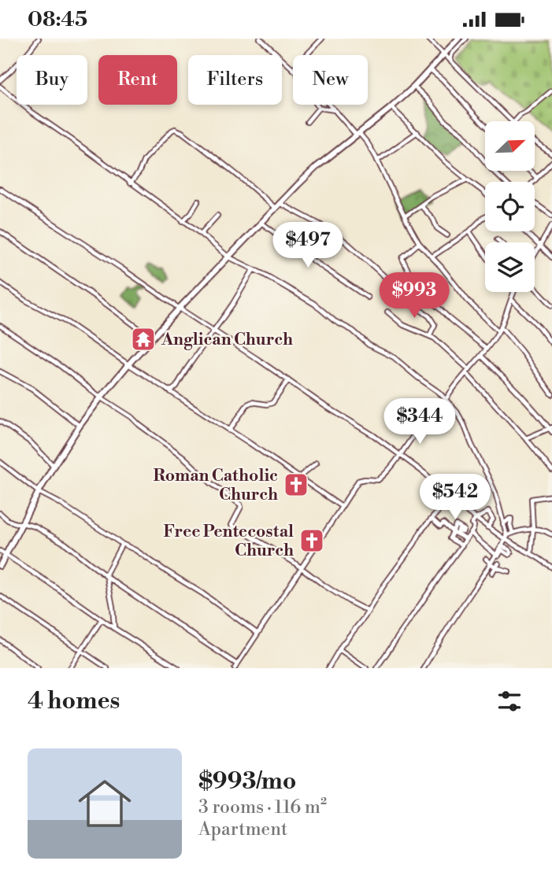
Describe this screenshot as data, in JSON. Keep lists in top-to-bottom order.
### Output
{
  "places": {
    "temple": ["Anglican Church"],
    "church": ["Roman Catholic Church", "Free Pentecostal Church"]
  },
  "north": "top right",
  "page": {
    "status": "08:45",
    "chip": [
      "Buy",
      "Rent",
      "Filters",
      "New"
    ],
    "price": [
      "$497",
      "$993",
      "$344",
      "$542"
    ],
    "heading": "4 homes",
    "list": [
      {
        "name": "$993/mo",
        "note": "3 rooms · 116 m² · Apartment"
      }
    ]
  }
}
